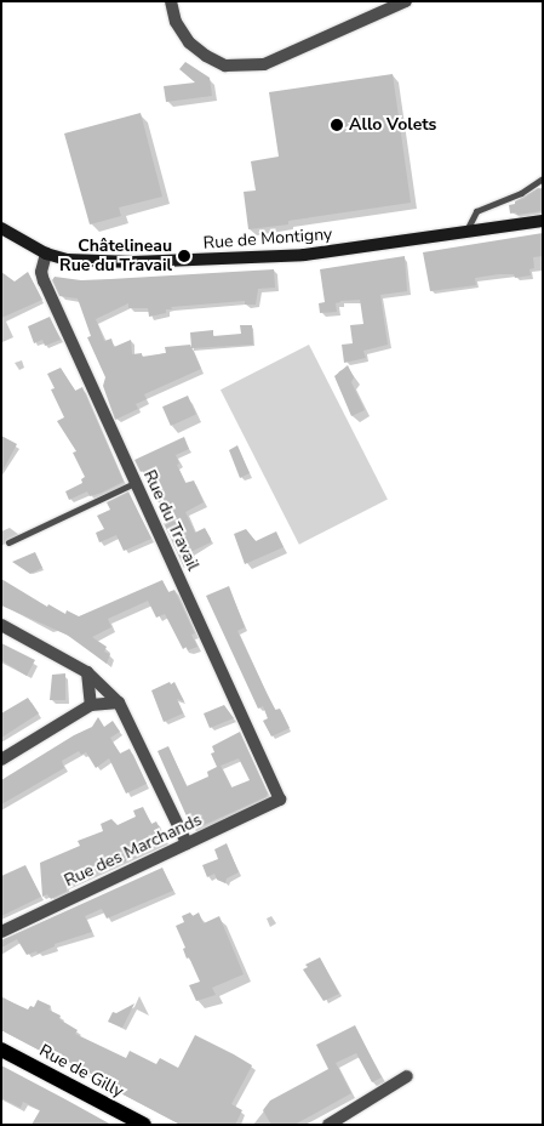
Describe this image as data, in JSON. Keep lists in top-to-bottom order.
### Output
{
  "streets": {
    "main road": ["Rue de Montigny", "Rue de Gilly"],
    "street": ["Rue du Travail", "Rue des Marchands"]
  },
  "crossings": [
    ["Rue de Montigny", "Rue du Travail"],
    ["Rue du Travail", "Rue des Marchands"]
  ],
  "places": ["Allo Volets", "Châtelineau Rue du Travail"]
}
